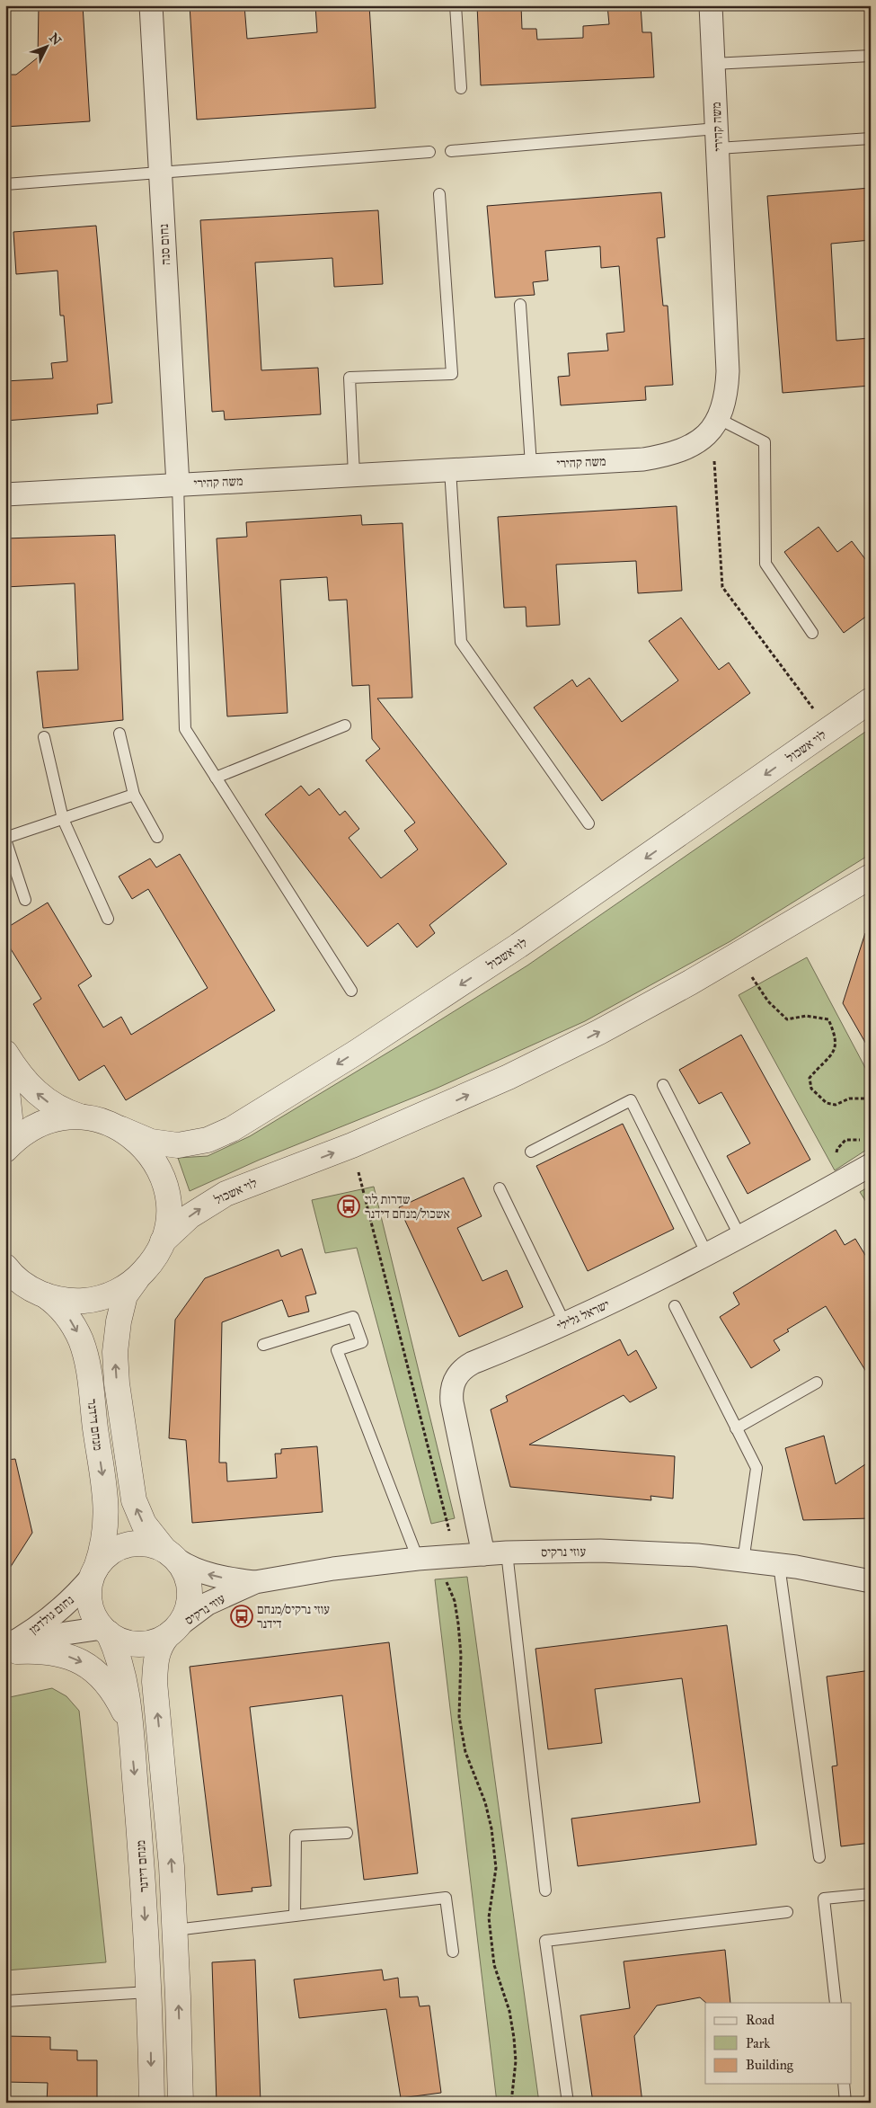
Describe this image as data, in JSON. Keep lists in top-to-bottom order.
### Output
{
  "streets": {
    "street": [
      "משה קהירי",
      "נחום סנה",
      "לוי אשכול",
      "ישראל גלילי",
      "מנחם דידנר",
      "עוזי נרקיס",
      "נחום גולדמן"
    ]
  },
  "crossings": [
    ["משה קהירי", "נחום סנה"],
    ["ישראל גלילי", "עוזי נרקיס"],
    ["מנחם דידנר", "עוזי נרקיס"],
    ["מנחם דידנר", "נחום גולדמן"],
    ["עוזי נרקיס", "נחום גולדמן"]
  ],
  "places": {
    "bus stop": ["שדרות לוי אשכול/מנחם דידנר", "עוזי נרקיס/מנחם דידנר"]
  },
  "legend": ["Road", "Park", "Building"],
  "north": "top right"
}
